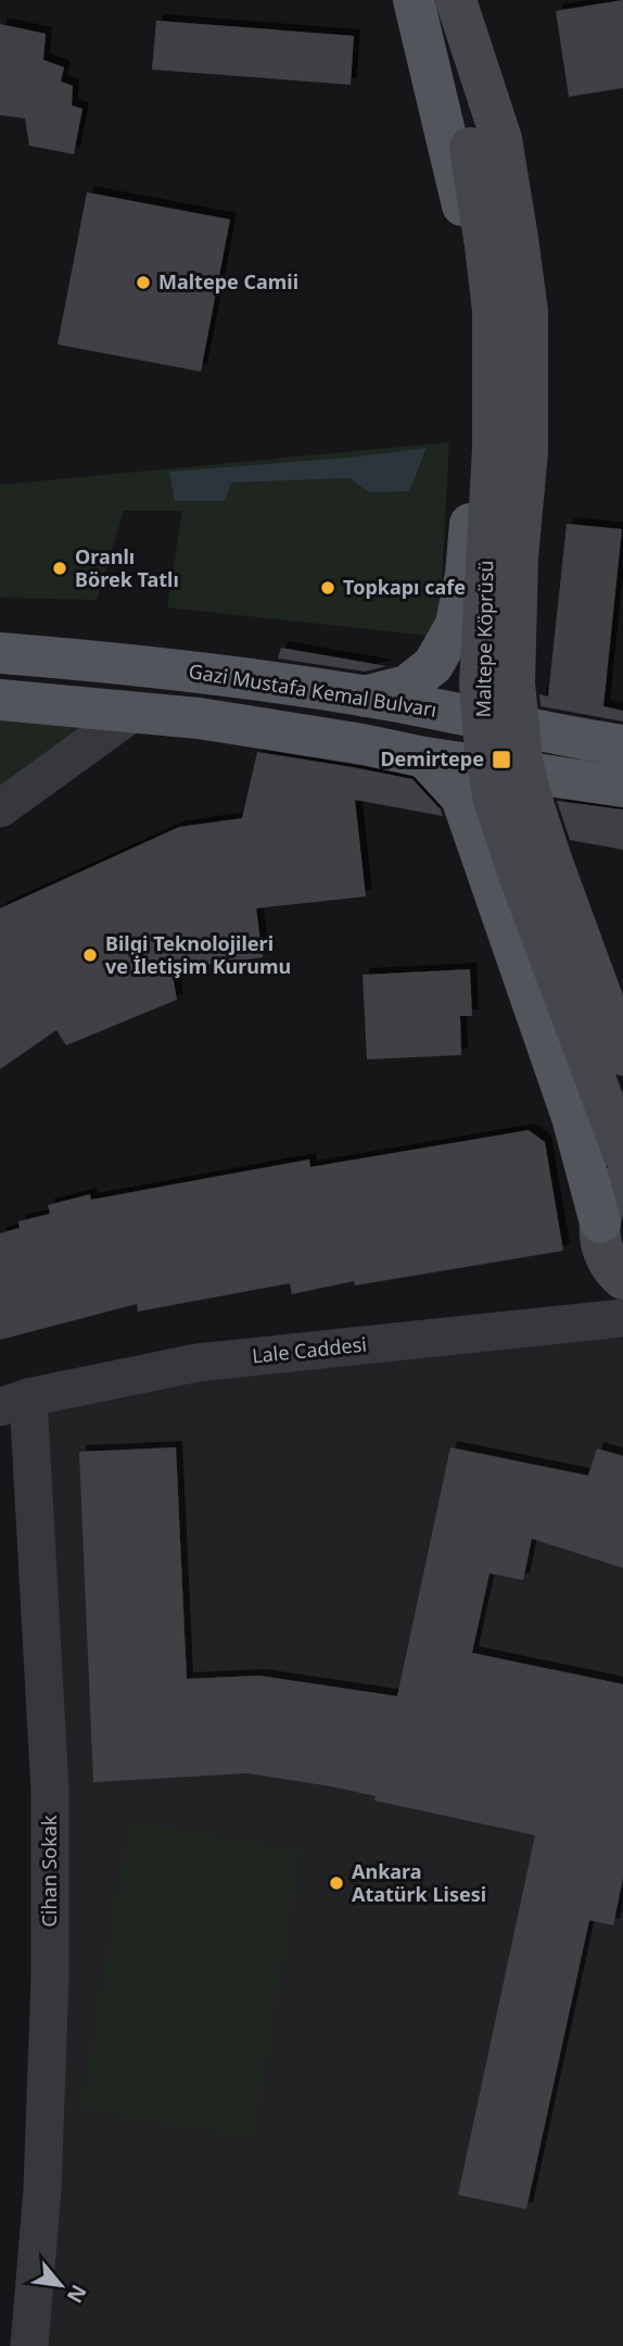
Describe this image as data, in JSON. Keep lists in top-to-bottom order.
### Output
{
  "streets": {
    "main road": ["Maltepe Köprüsü", "Gazi Mustafa Kemal Bulvarı"],
    "street": ["Lale Caddesi", "Cihan Sokak"]
  },
  "crossings": [
    ["Lale Caddesi", "Cihan Sokak"]
  ],
  "places": {
    "other": [
      "Maltepe Camii",
      "Oranlı Börek Tatlı",
      "Topkapı cafe",
      "Bilgi Teknolojileri ve İletişim Kurumu",
      "Ankara Atatürk Lisesi"
    ],
    "transit": ["Demirtepe"]
  },
  "north": "bottom right"
}
